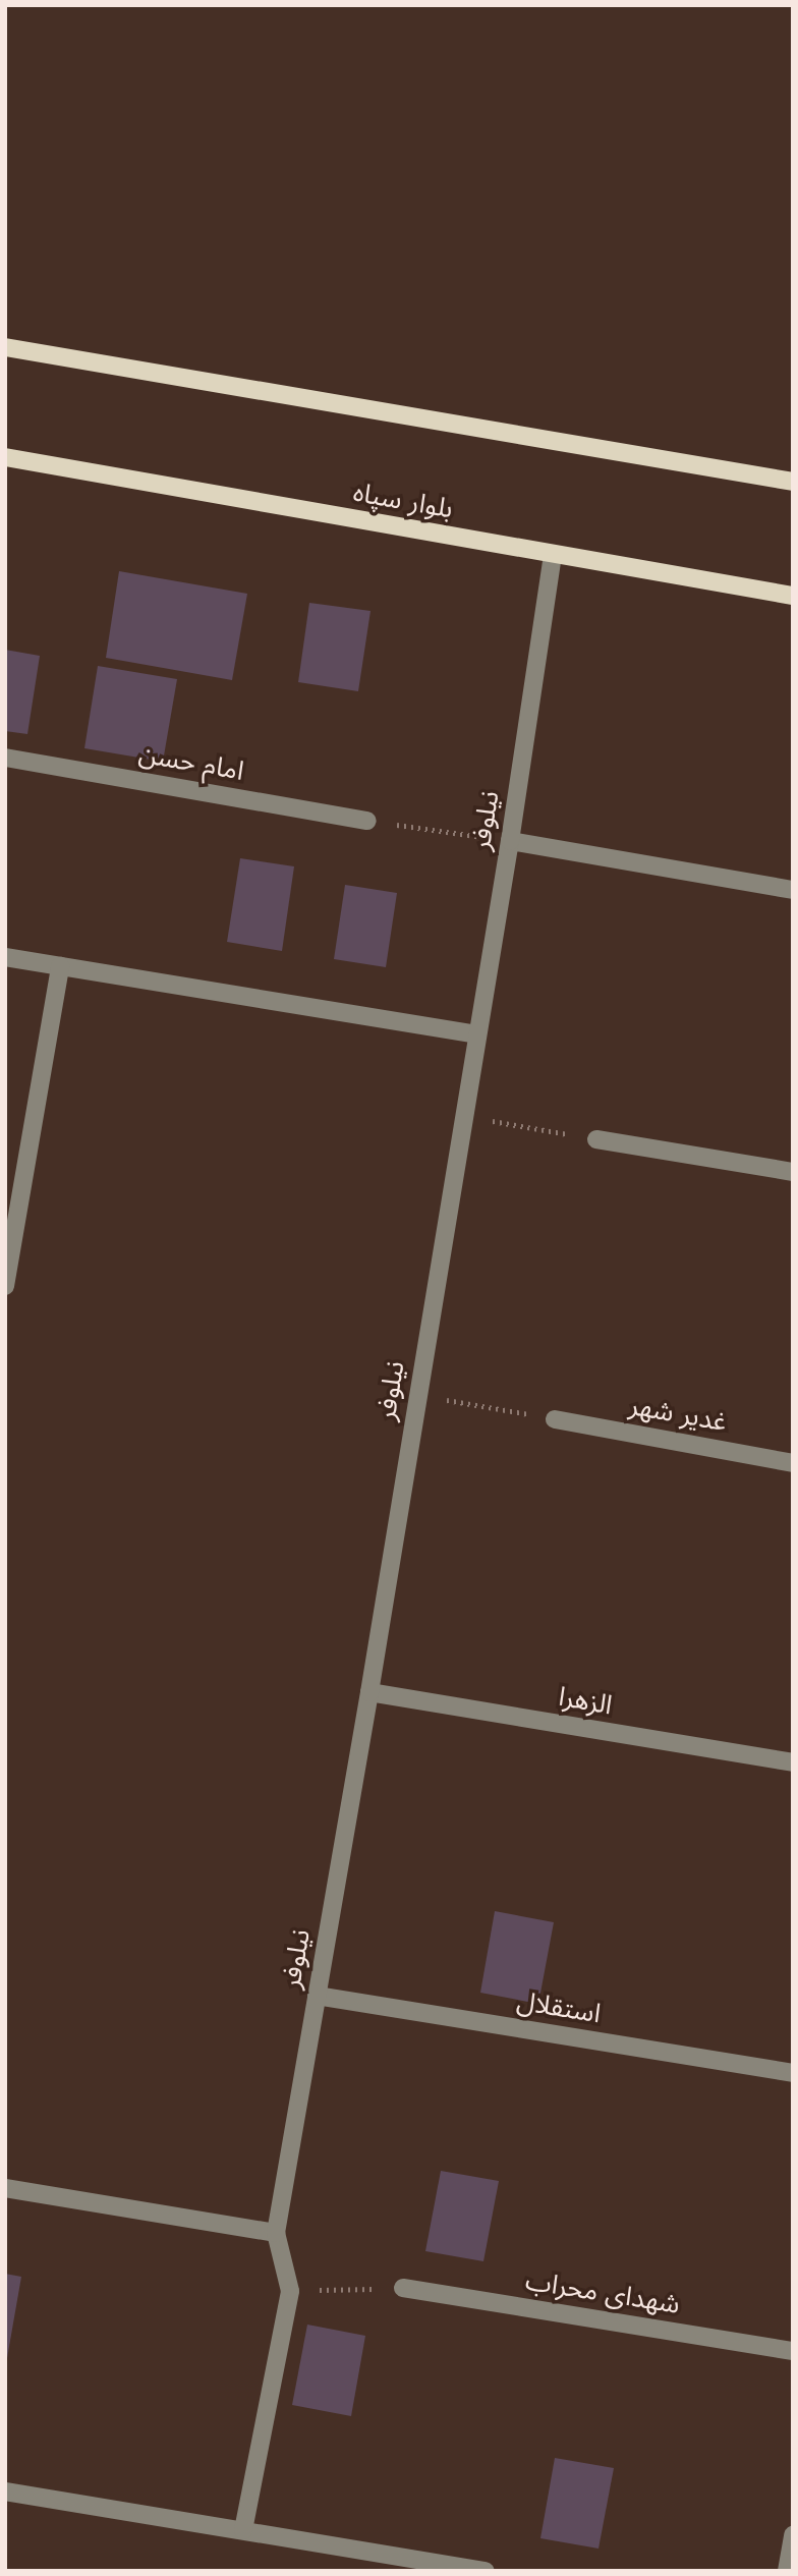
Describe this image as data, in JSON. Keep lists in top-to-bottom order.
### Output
{
  "streets": {
    "main road": ["بلوار سپاه"],
    "street": [
      "امام حسن",
      "نیلوفر",
      "غدیر شهر",
      "الزهرا",
      "استقلال",
      "شهدای محراب"
    ]
  },
  "crossings": [
    ["بلوار سپاه", "نیلوفر"],
    ["نیلوفر", "الزهرا"],
    ["نیلوفر", "استقلال"]
  ]
}
